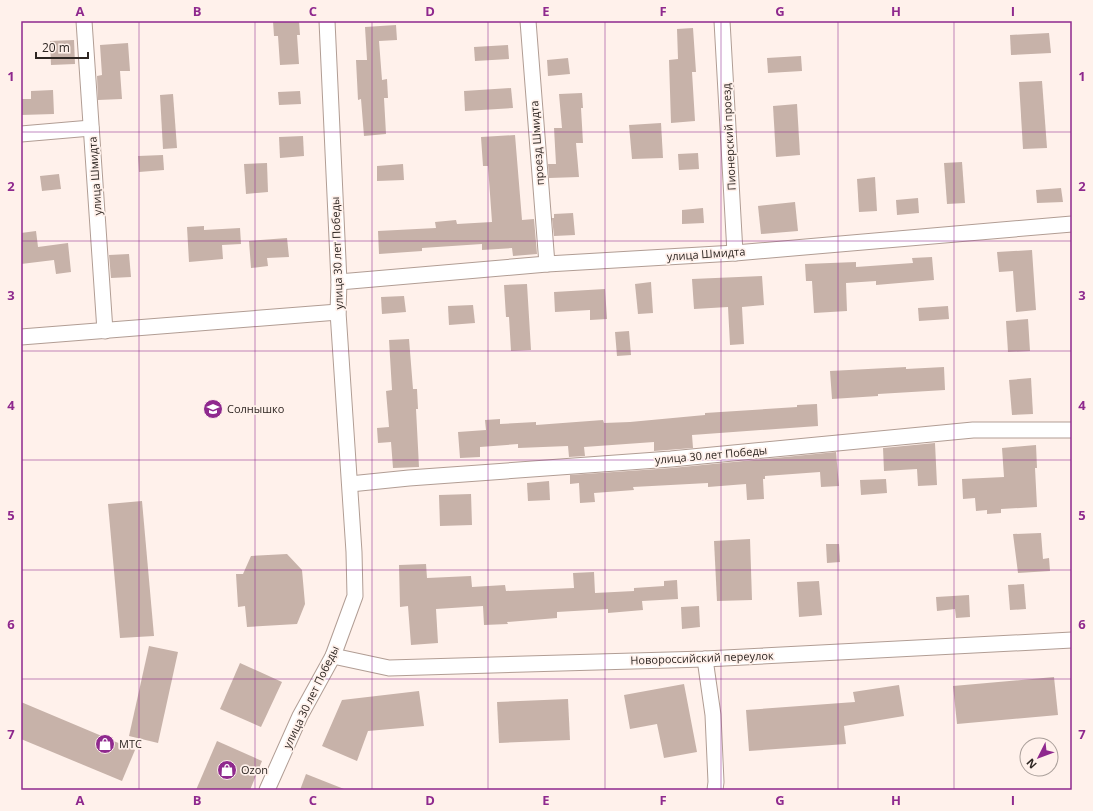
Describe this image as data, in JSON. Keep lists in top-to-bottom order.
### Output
{
  "streets": {
    "street": [
      "Пионерский проезд",
      "проезд Шмидта",
      "улица Шмидта",
      "улица 30 лет Победы",
      "Новороссийский переулок"
    ]
  },
  "crossings": [
    ["Пионерский проезд", "улица Шмидта"],
    ["проезд Шмидта", "улица Шмидта"],
    ["улица Шмидта", "улица 30 лет Победы"],
    ["улица 30 лет Победы", "Новороссийский переулок"]
  ],
  "places": {
    "school or university": ["Солнышко"],
    "shop": ["МТС", "Ozon"]
  },
  "scale_bar": "20 m",
  "north": "bottom left",
  "grid": {
    "columns": [
      "A",
      "B",
      "C",
      "D",
      "E",
      "F",
      "G",
      "H",
      "I"
    ],
    "rows": [
      "1",
      "2",
      "3",
      "4",
      "5",
      "6",
      "7"
    ]
  }
}
